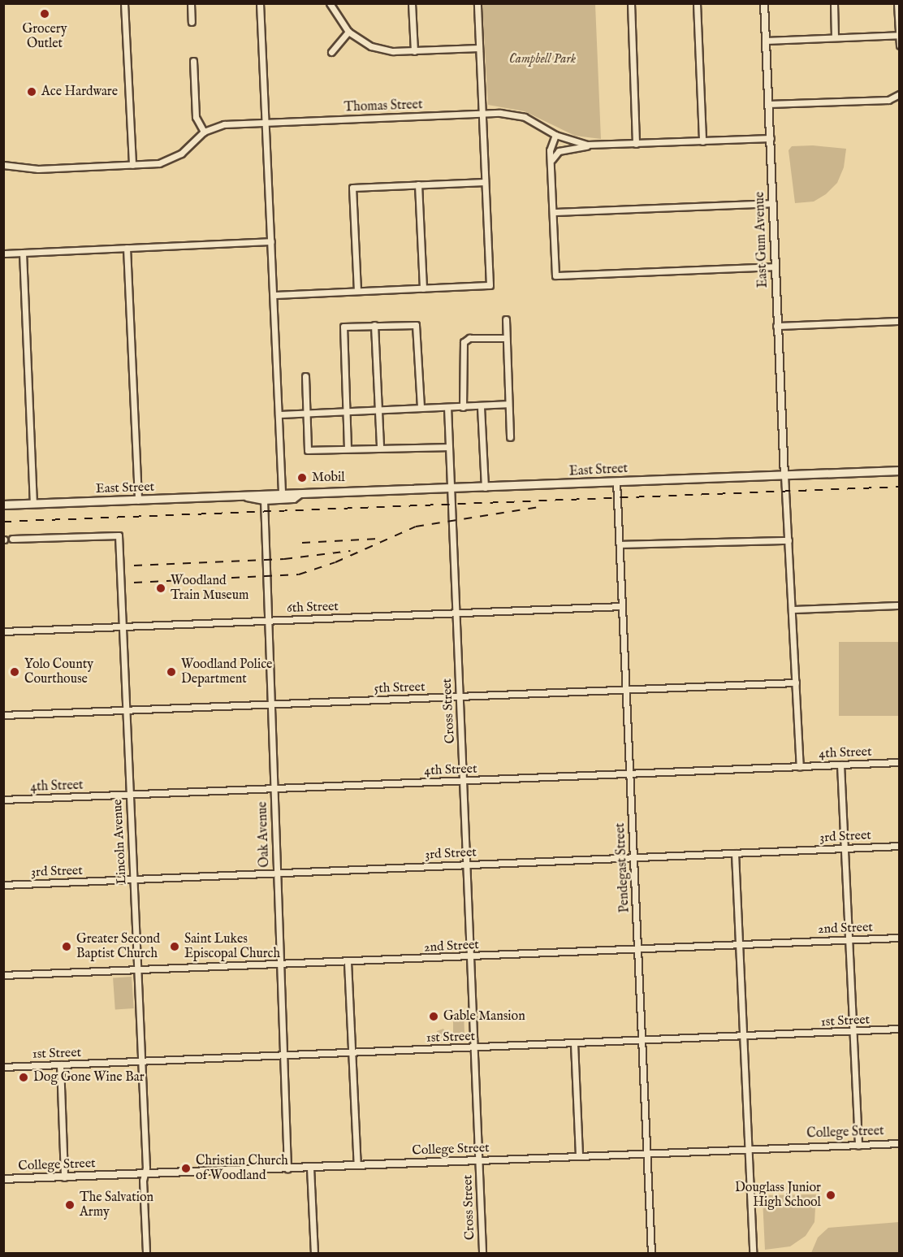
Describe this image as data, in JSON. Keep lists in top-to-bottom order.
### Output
{
  "streets": {
    "main road": ["East Street"],
    "street": [
      "Thomas Street",
      "East Gum Avenue",
      "6th Street",
      "5th Street",
      "Cross Street",
      "4th Street",
      "Oak Avenue",
      "3rd Street",
      "Lincoln Avenue",
      "Pendegast Street",
      "2nd Street",
      "1st Street",
      "College Street"
    ]
  },
  "crossings": [
    ["Thomas Street", "East Gum Avenue"],
    ["East Gum Avenue", "East Street"],
    ["East Street", "Cross Street"],
    ["East Street", "Oak Avenue"],
    ["East Street", "Pendegast Street"],
    ["6th Street", "Cross Street"],
    ["6th Street", "Oak Avenue"],
    ["6th Street", "Lincoln Avenue"],
    ["6th Street", "Pendegast Street"],
    ["5th Street", "Cross Street"],
    ["5th Street", "Oak Avenue"],
    ["5th Street", "Lincoln Avenue"],
    ["5th Street", "Pendegast Street"],
    ["Cross Street", "4th Street"],
    ["Cross Street", "3rd Street"],
    ["Cross Street", "2nd Street"],
    ["Cross Street", "1st Street"],
    ["Cross Street", "College Street"],
    ["4th Street", "Oak Avenue"],
    ["4th Street", "Lincoln Avenue"],
    ["4th Street", "Pendegast Street"],
    ["Oak Avenue", "3rd Street"],
    ["Oak Avenue", "2nd Street"],
    ["Oak Avenue", "1st Street"],
    ["Oak Avenue", "College Street"],
    ["3rd Street", "Lincoln Avenue"],
    ["3rd Street", "Pendegast Street"],
    ["Lincoln Avenue", "2nd Street"],
    ["Lincoln Avenue", "1st Street"],
    ["Lincoln Avenue", "College Street"],
    ["Pendegast Street", "2nd Street"],
    ["Pendegast Street", "1st Street"],
    ["Pendegast Street", "College Street"]
  ],
  "parks": ["Campbell Park"],
  "places": [
    "Grocery Outlet",
    "Ace Hardware",
    "Mobil",
    "Woodland Train Museum",
    "Yolo County Courthouse",
    "Woodland Police Department",
    "Greater Second Baptist Church",
    "Saint Lukes Episcopal Church",
    "Gable Mansion",
    "Dog Gone Wine Bar",
    "Christian Church of Woodland",
    "Douglass Junior High School",
    "The Salvation Army"
  ]
}
